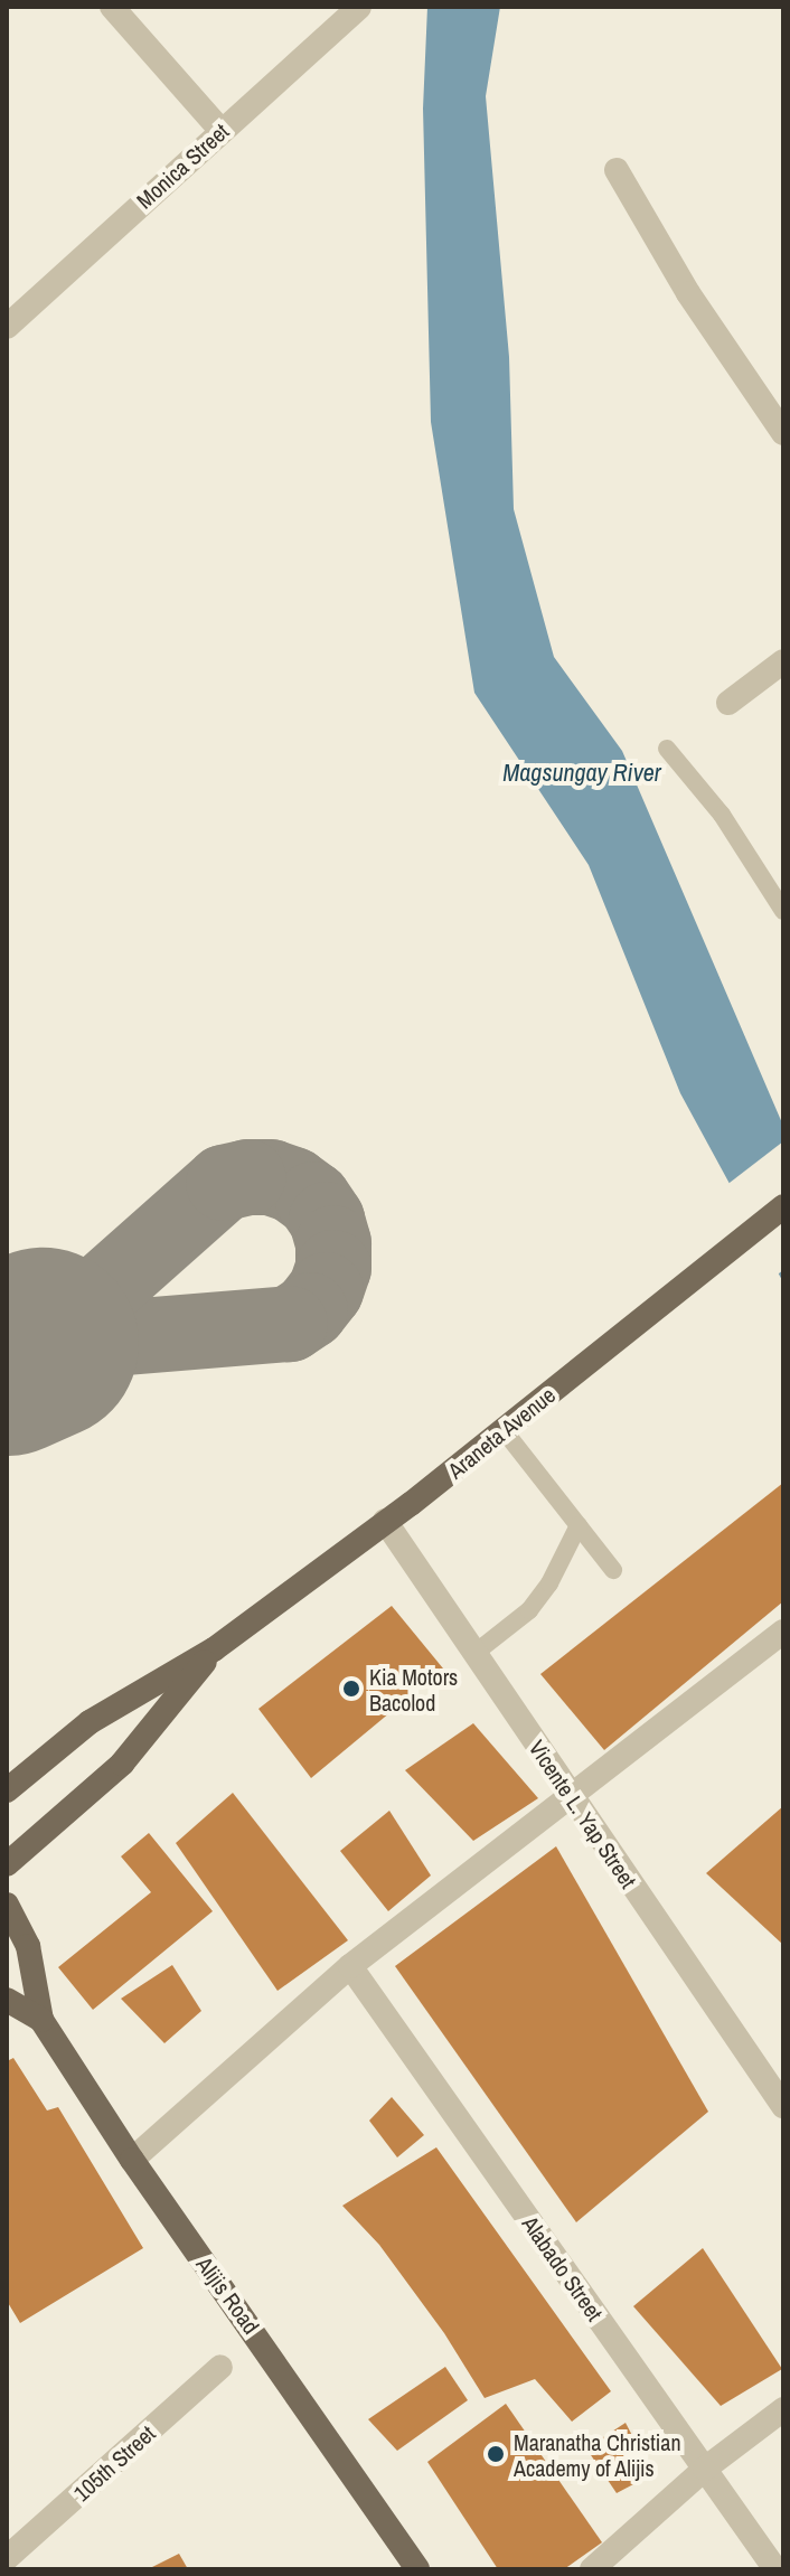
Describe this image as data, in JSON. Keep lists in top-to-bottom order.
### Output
{
  "streets": {
    "main road": ["Araneta Avenue", "Alijis Road"],
    "street": [
      "Monica Street",
      "Vicente L. Yap Street",
      "Alabado Street",
      "105th Street"
    ]
  },
  "crossings": [
    ["Araneta Avenue", "Vicente L. Yap Street"]
  ],
  "water": ["Magsungay River"],
  "places": ["Kia Motors Bacolod", "Maranatha Christian Academy of Alijis"]
}
